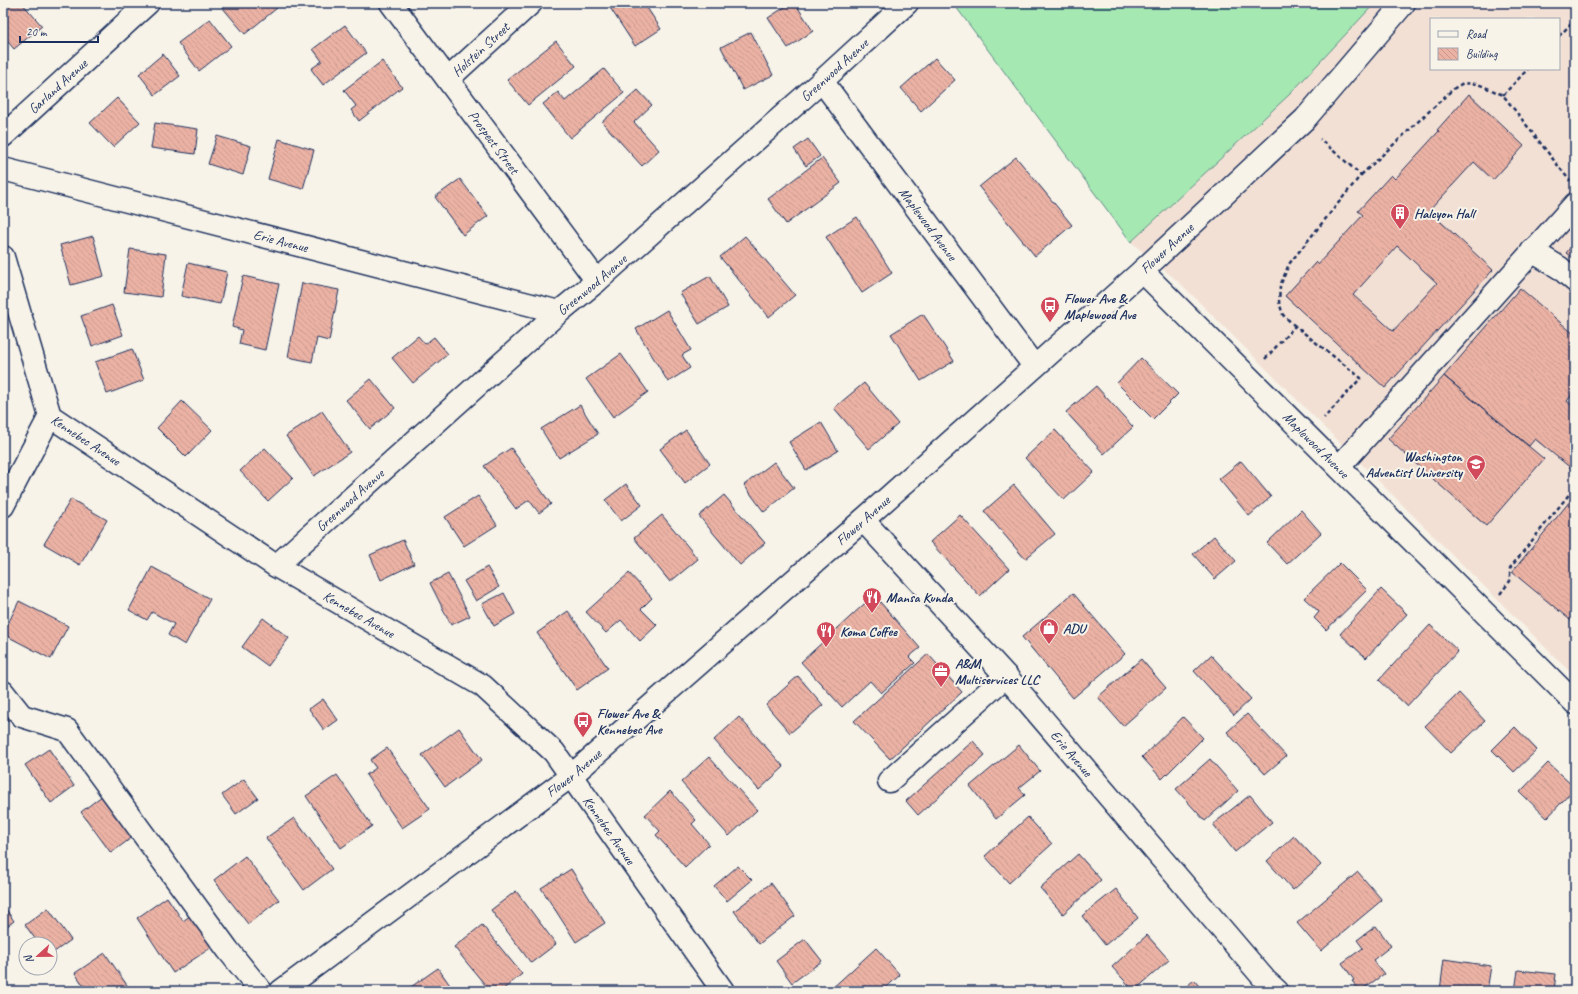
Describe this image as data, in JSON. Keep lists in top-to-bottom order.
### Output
{
  "streets": {
    "street": [
      "Holstein Street",
      "Greenwood Avenue",
      "Garland Avenue",
      "Prospect Street",
      "Maplewood Avenue",
      "Erie Avenue",
      "Flower Avenue",
      "Kennebec Avenue"
    ]
  },
  "crossings": [
    ["Holstein Street", "Prospect Street"],
    ["Greenwood Avenue", "Prospect Street"],
    ["Greenwood Avenue", "Maplewood Avenue"],
    ["Greenwood Avenue", "Erie Avenue"],
    ["Greenwood Avenue", "Kennebec Avenue"],
    ["Maplewood Avenue", "Flower Avenue"],
    ["Erie Avenue", "Flower Avenue"],
    ["Flower Avenue", "Kennebec Avenue"]
  ],
  "places": {
    "building": ["Halcyon Hall"],
    "bus stop": ["Flower Ave & Maplewood Ave", "Flower Ave & Kennebec Ave"],
    "school or university": ["Washington Adventist University"],
    "restaurant": ["Mansa Kunda", "Koma Coffee"],
    "shop": ["ADU"],
    "office": ["A&M Multiservices LLC"]
  },
  "legend": ["Road", "Building"],
  "scale_bar": "20 m",
  "north": "left"
}
